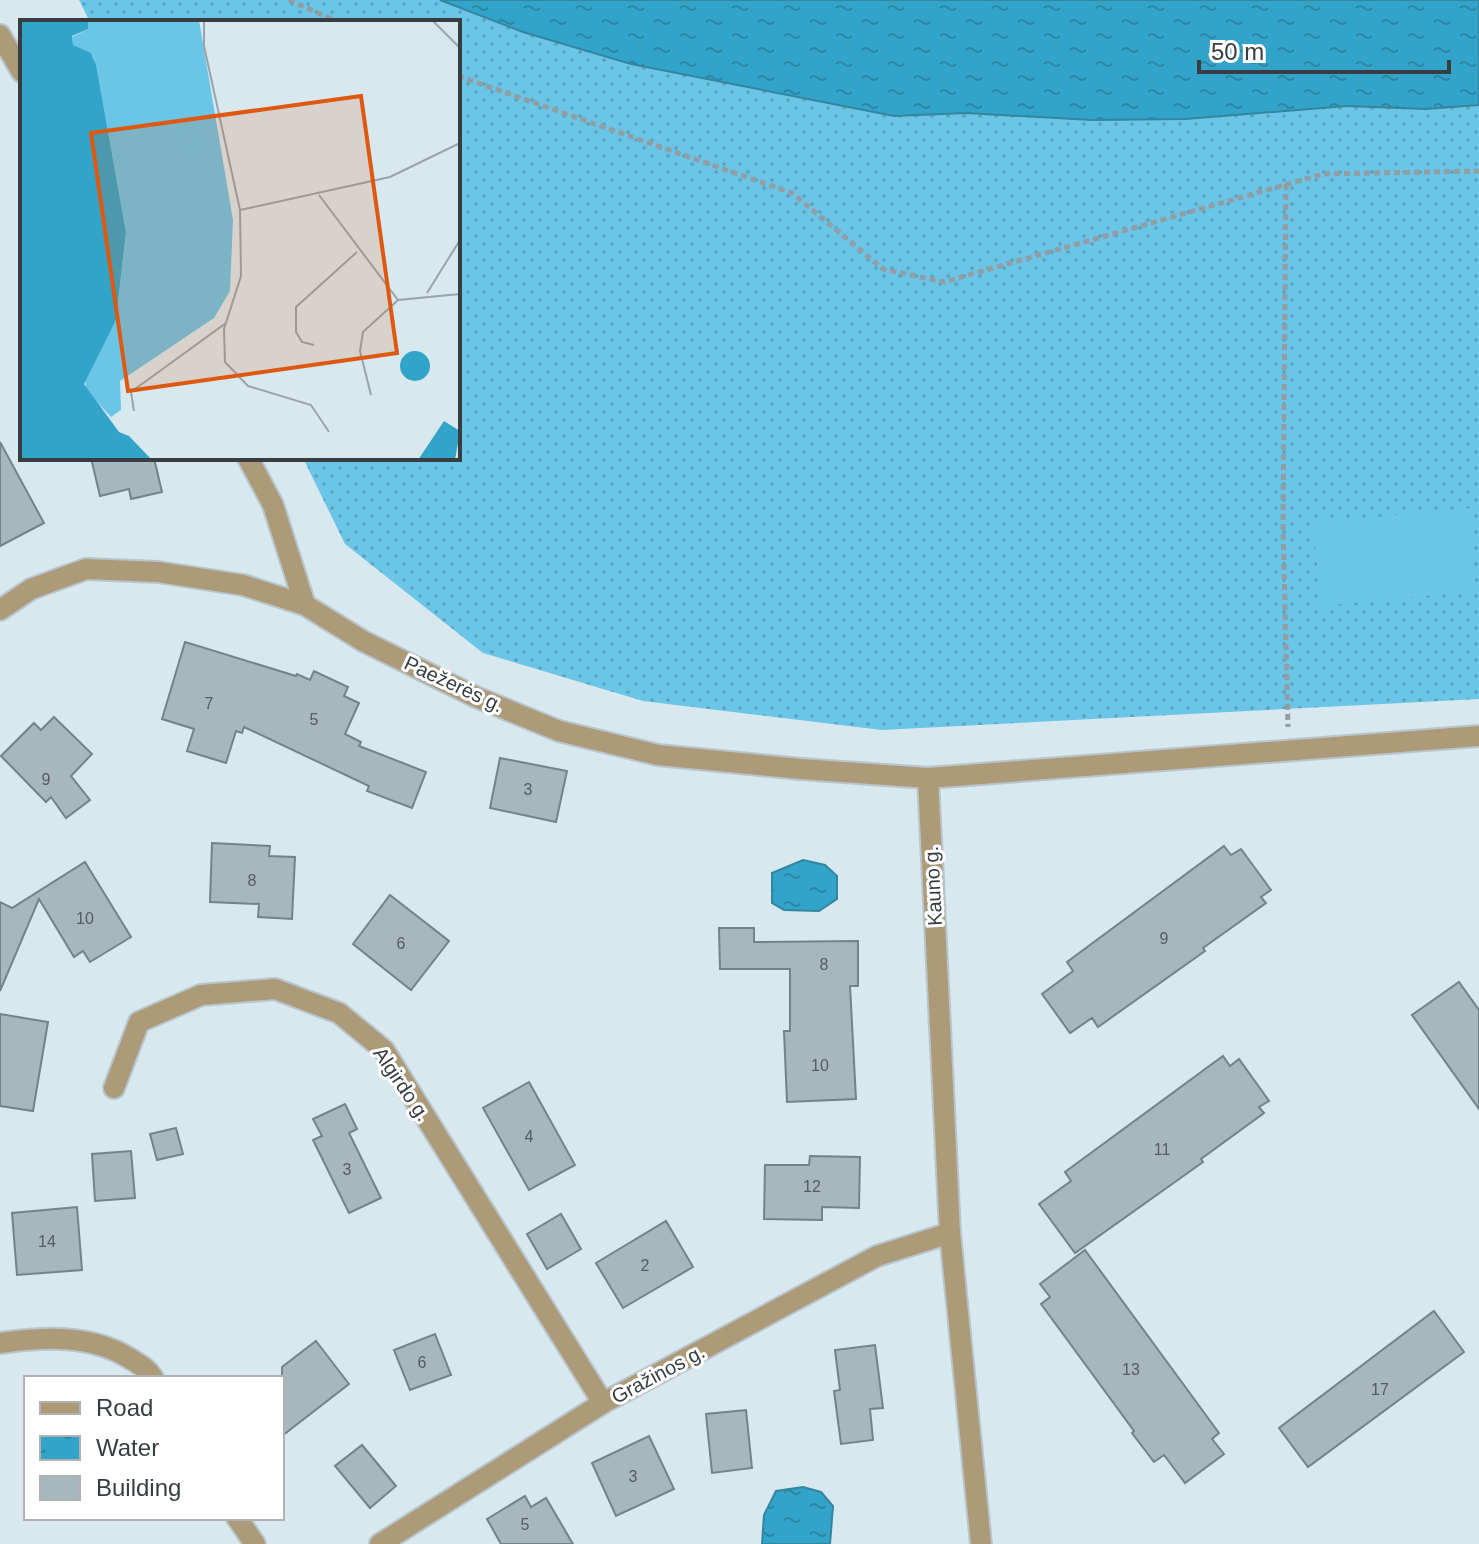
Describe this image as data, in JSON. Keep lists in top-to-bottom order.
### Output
{
  "streets": {
    "street": [
      "Paežerės g.",
      "Kauno g.",
      "Algirdo g.",
      "Gražinos g."
    ]
  },
  "crossings": [
    ["Paežerės g.", "Kauno g."],
    ["Kauno g.", "Gražinos g."],
    ["Algirdo g.", "Gražinos g."]
  ],
  "house_numbers": [
    "7",
    "5",
    "9",
    "3",
    "8",
    "10",
    "9",
    "6",
    "8",
    "10",
    "4",
    "11",
    "3",
    "12",
    "14",
    "2",
    "6",
    "13",
    "17",
    "3",
    "5"
  ],
  "legend": ["Road", "Water", "Building"],
  "scale_bar": "50 m"
}
